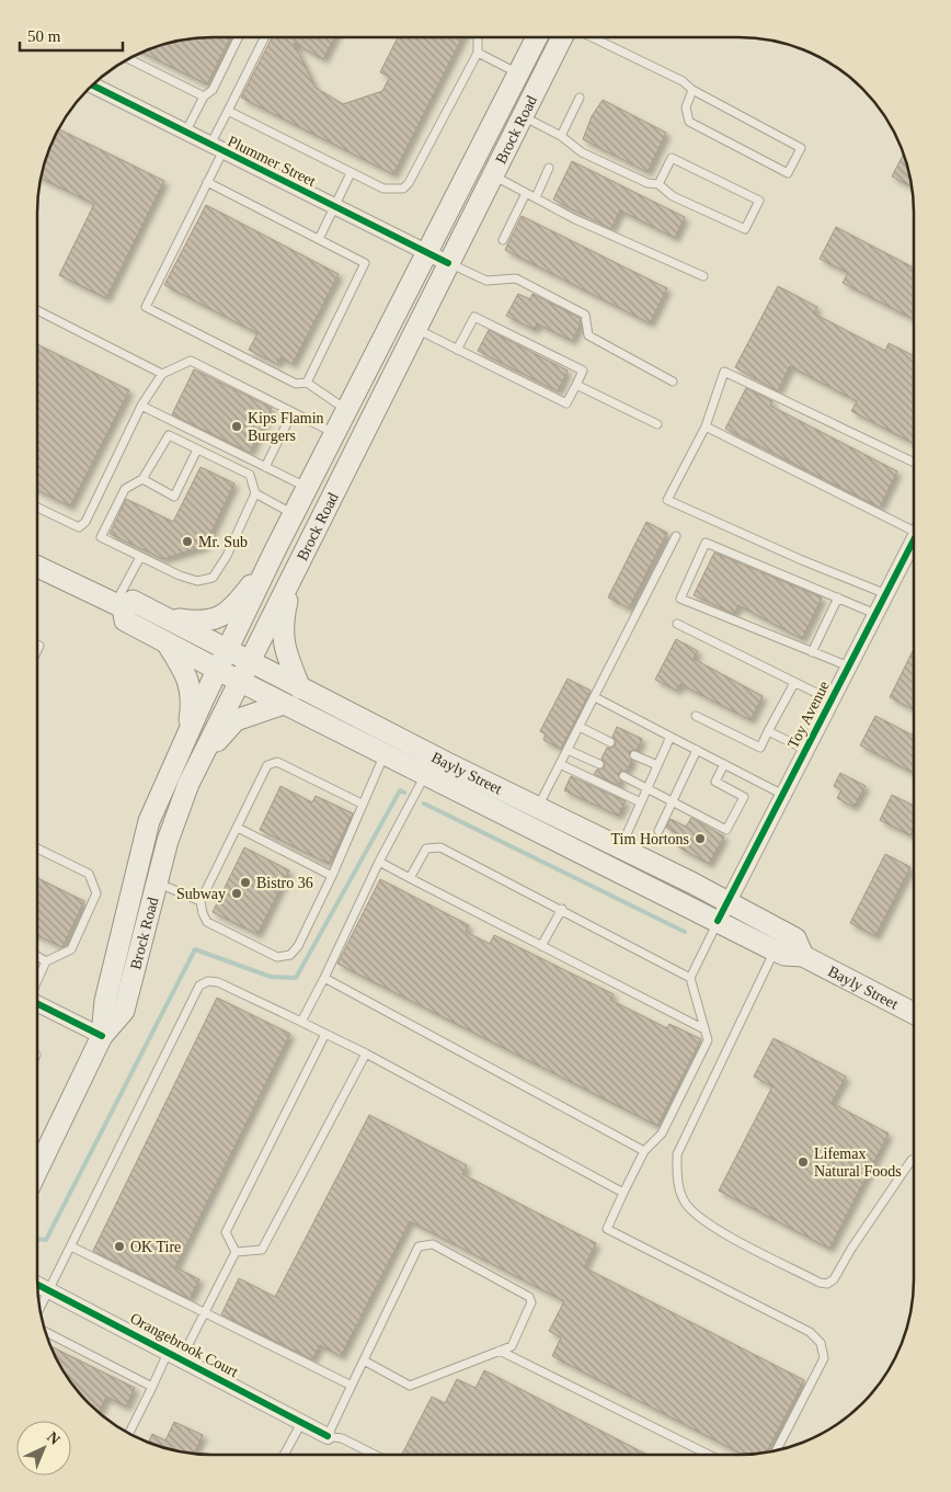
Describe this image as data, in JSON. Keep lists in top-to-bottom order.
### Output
{
  "streets": {
    "main road": ["Brock Road", "Bayly Street"],
    "street": ["Plummer Street", "Toy Avenue", "Orangebrook Court"]
  },
  "crossings": [
    ["Brock Road", "Plummer Street"],
    ["Brock Road", "Bayly Street"],
    ["Toy Avenue", "Bayly Street"]
  ],
  "places": [
    "Kips Flamin Burgers",
    "Mr. Sub",
    "Tim Hortons",
    "Bistro 36",
    "Subway",
    "Lifemax Natural Foods",
    "OK Tire"
  ],
  "scale_bar": "50 m",
  "north": "top right"
}
